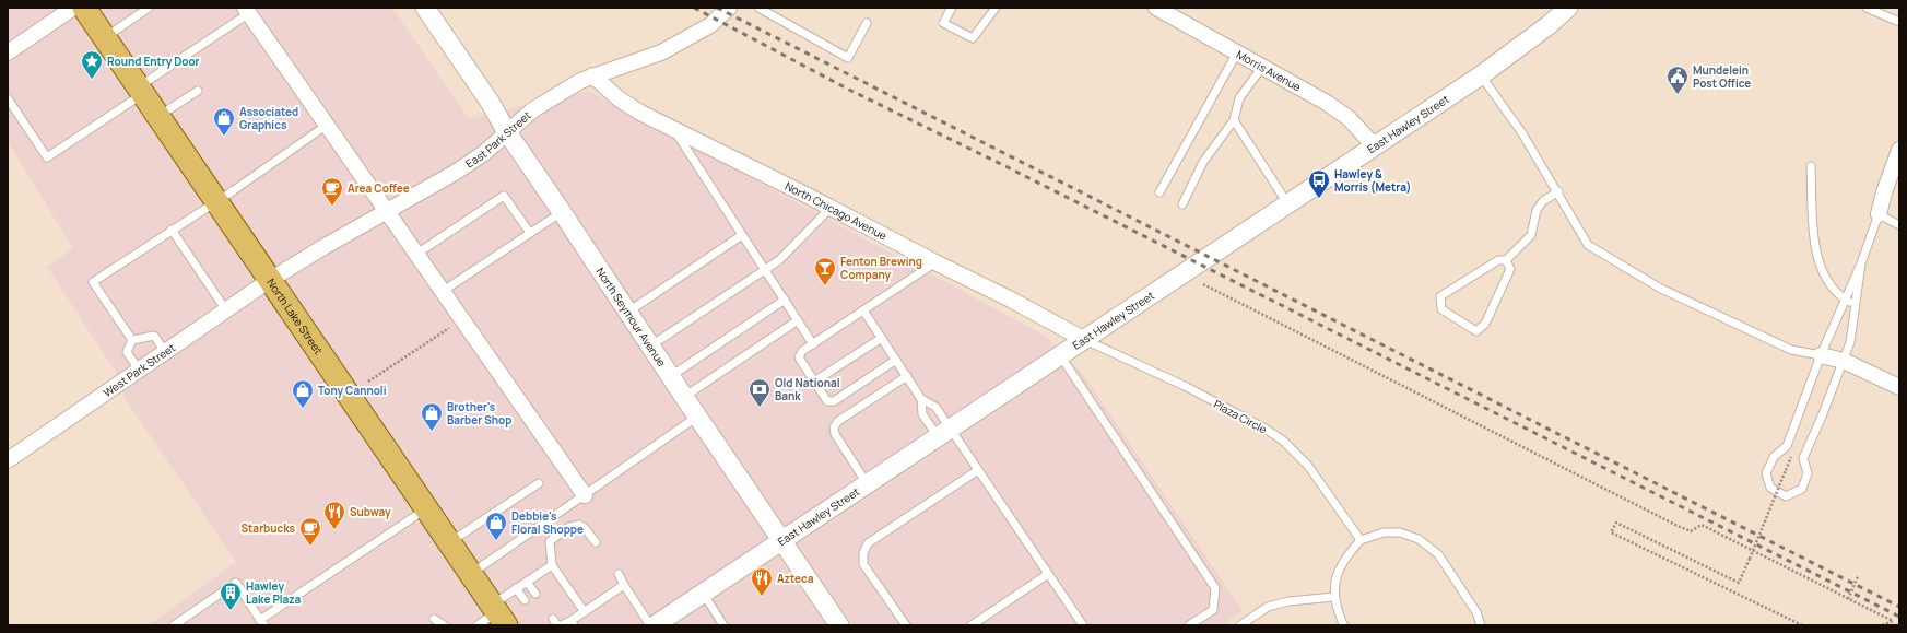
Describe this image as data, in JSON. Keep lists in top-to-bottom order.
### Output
{
  "streets": {
    "main road": ["North Lake Street"],
    "street": [
      "Morris Avenue",
      "East Hawley Street",
      "East Park Street",
      "North Chicago Avenue",
      "North Seymour Avenue",
      "West Park Street"
    ],
    "lane": ["Plaza Circle"]
  },
  "crossings": [
    ["Morris Avenue", "East Hawley Street"],
    ["East Hawley Street", "North Chicago Avenue"],
    ["East Hawley Street", "North Seymour Avenue"],
    ["East Hawley Street", "Plaza Circle"],
    ["East Park Street", "North Chicago Avenue"],
    ["East Park Street", "North Lake Street"],
    ["East Park Street", "North Seymour Avenue"],
    ["East Park Street", "West Park Street"],
    ["North Chicago Avenue", "Plaza Circle"],
    ["North Lake Street", "West Park Street"]
  ],
  "places": {
    "place": ["Round Entry Door"],
    "public building": ["Mundelein Post Office"],
    "shop": [
      "Associated Graphics",
      "Tony Cannoli",
      "Brother's Barber Shop",
      "Debbie's Floral Shoppe"
    ],
    "bus stop": ["Hawley & Morris (Metra)"],
    "cafe": ["Area Coffee", "Starbucks"],
    "bar": ["Fenton Brewing Company"],
    "bank": ["Old National Bank"],
    "restaurant": ["Subway", "Azteca"],
    "building": ["Hawley Lake Plaza"]
  }
}
